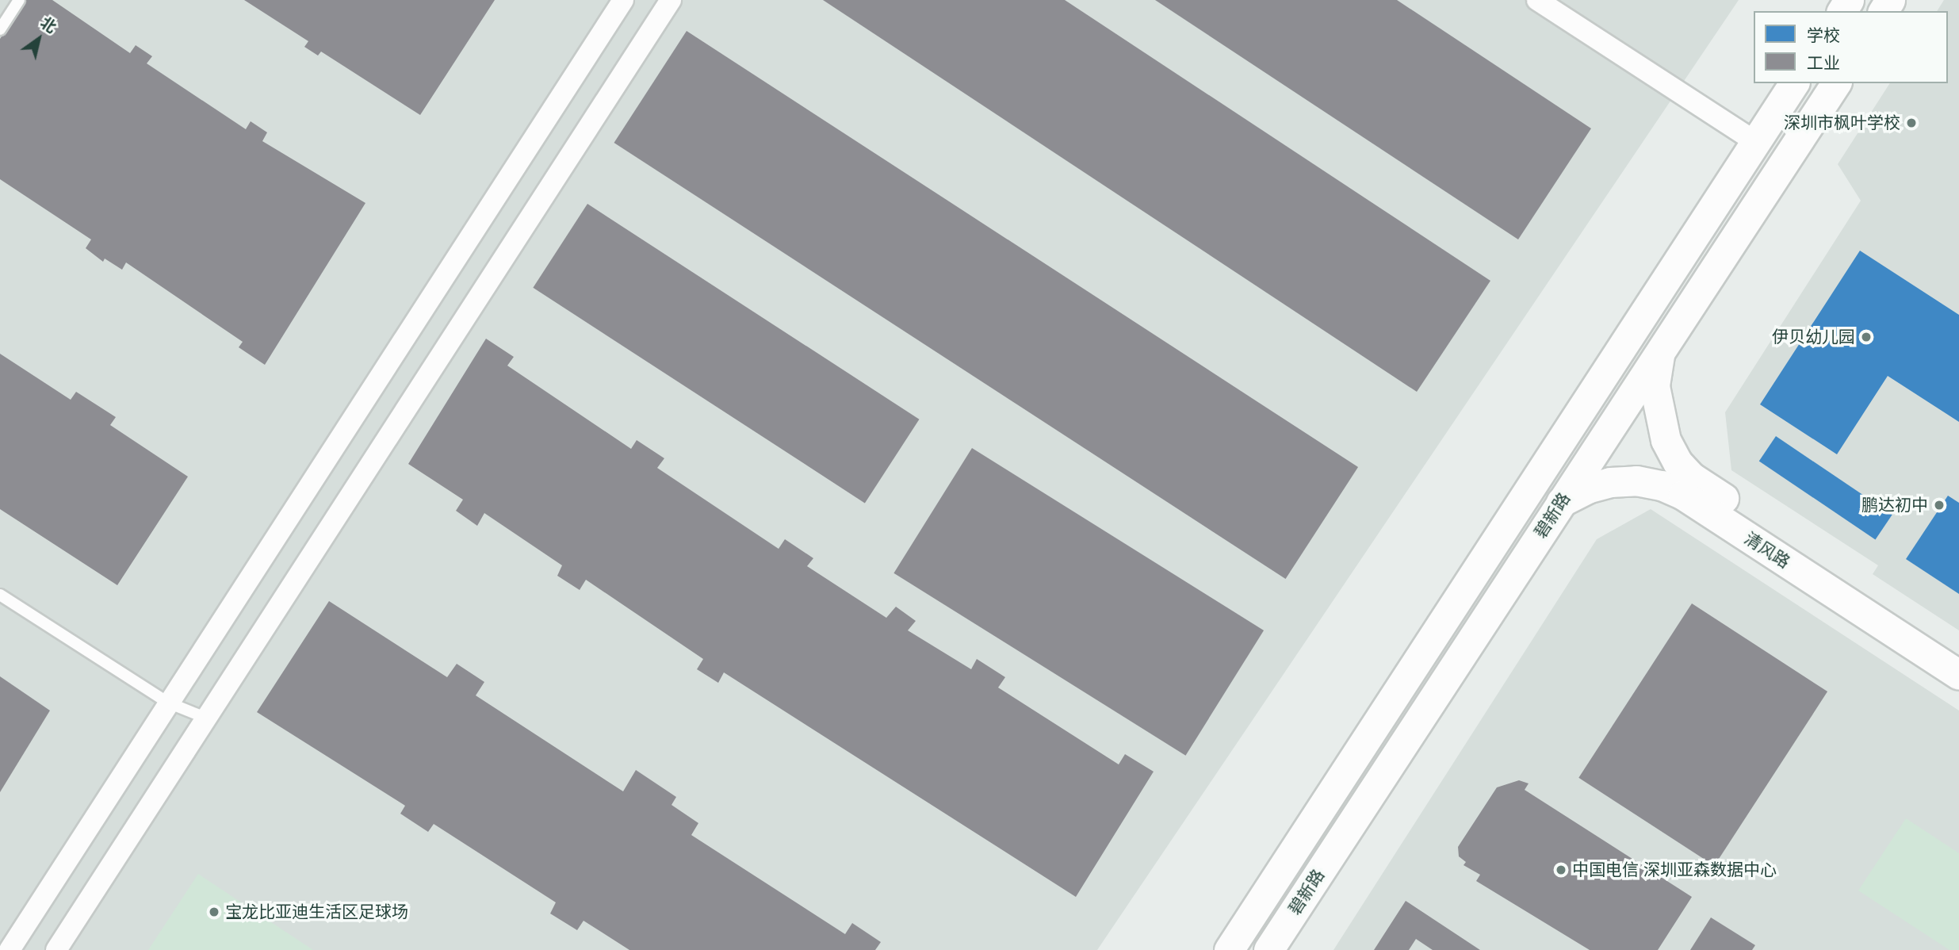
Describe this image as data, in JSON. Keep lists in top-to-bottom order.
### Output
{
  "streets": {
    "main road": ["碧新路", "清风路"]
  },
  "crossings": [
    ["碧新路", "清风路"]
  ],
  "places": [
    "深圳市枫叶学校",
    "伊贝幼儿园",
    "鹏达初中",
    "中国电信 深圳亚森数据中心",
    "宝龙比亚迪生活区足球场"
  ],
  "legend": ["学校", "工业"],
  "north": "top right"
}
